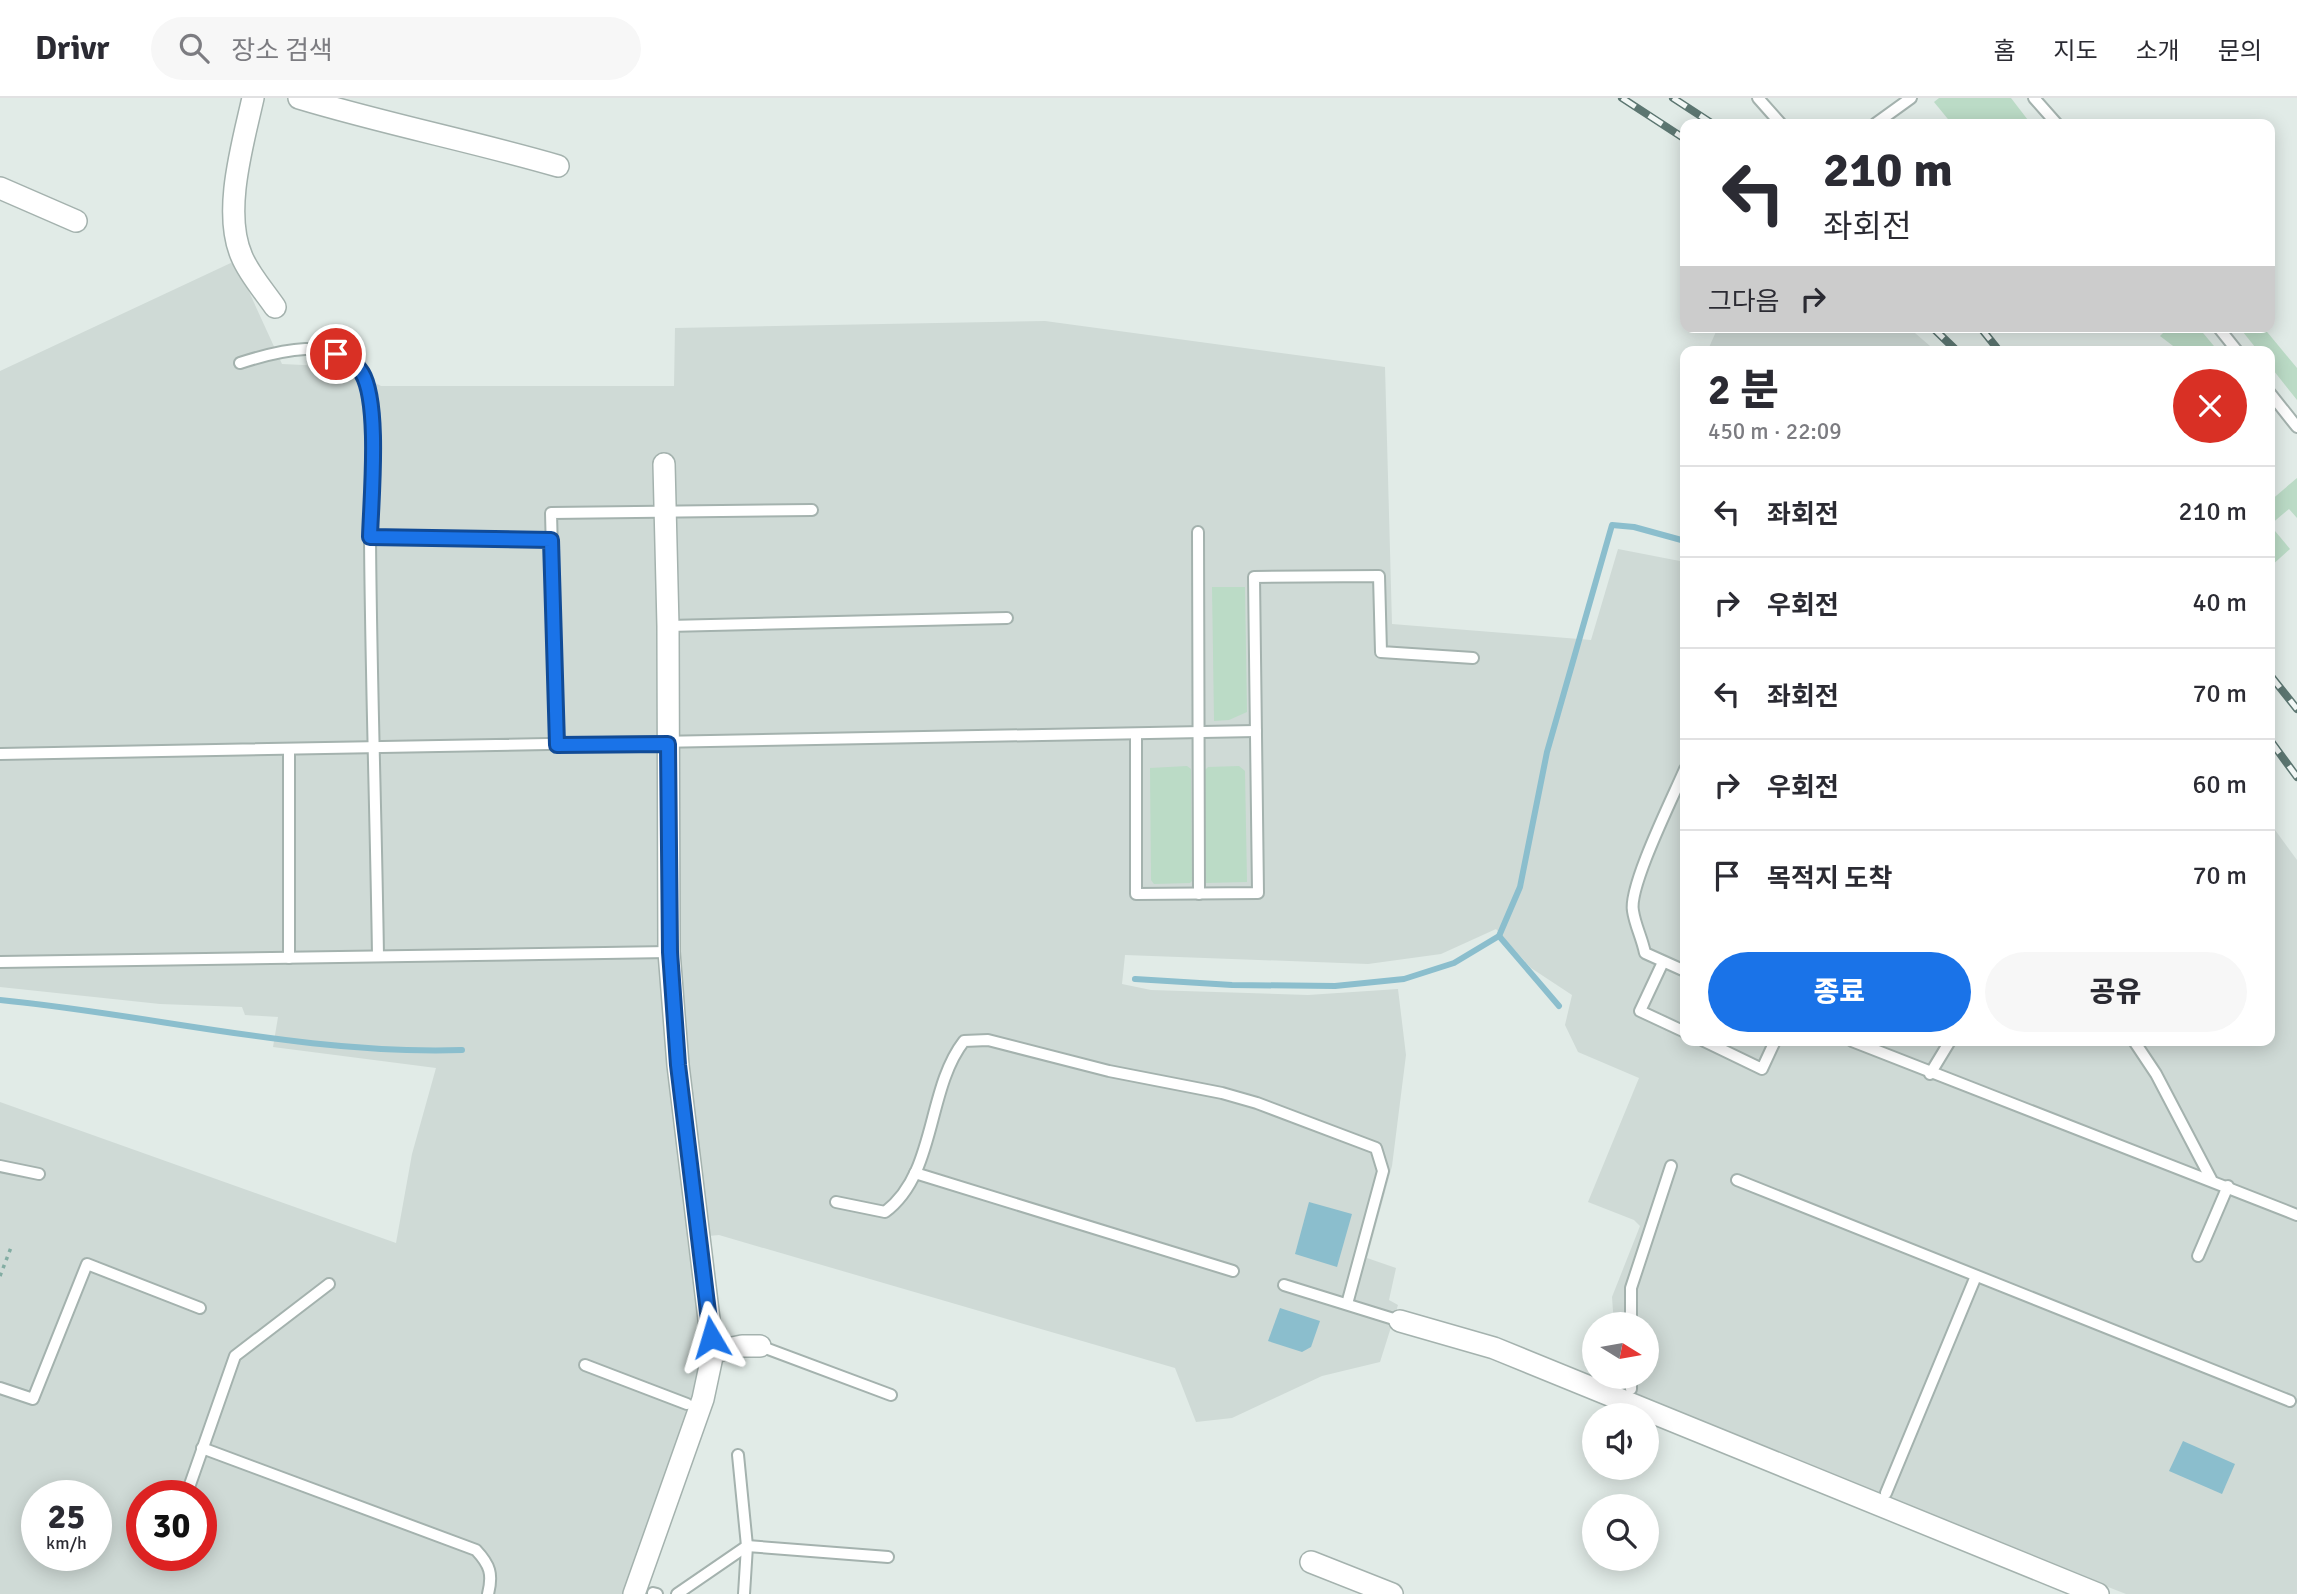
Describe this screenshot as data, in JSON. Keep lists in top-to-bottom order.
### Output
{
  "north": "right",
  "page": {
    "header": "Drivr",
    "search": "장소 검색",
    "nav": [
      "홈",
      "지도",
      "소개",
      "문의"
    ],
    "turn": ["210 m", "좌회전"],
    "then": "그다음",
    "heading": ["2 분", "450 m · 22:09"],
    "list": [
      {
        "name": "좌회전",
        "value": "210 m"
      },
      {
        "name": "우회전",
        "value": "40 m"
      },
      {
        "name": "좌회전",
        "value": "70 m"
      },
      {
        "name": "우회전",
        "value": "60 m"
      },
      {
        "name": "목적지 도착",
        "value": "70 m"
      }
    ],
    "buttons": ["종료", "공유"],
    "speed": "25 km/h",
    "limit": "30"
  }
}
